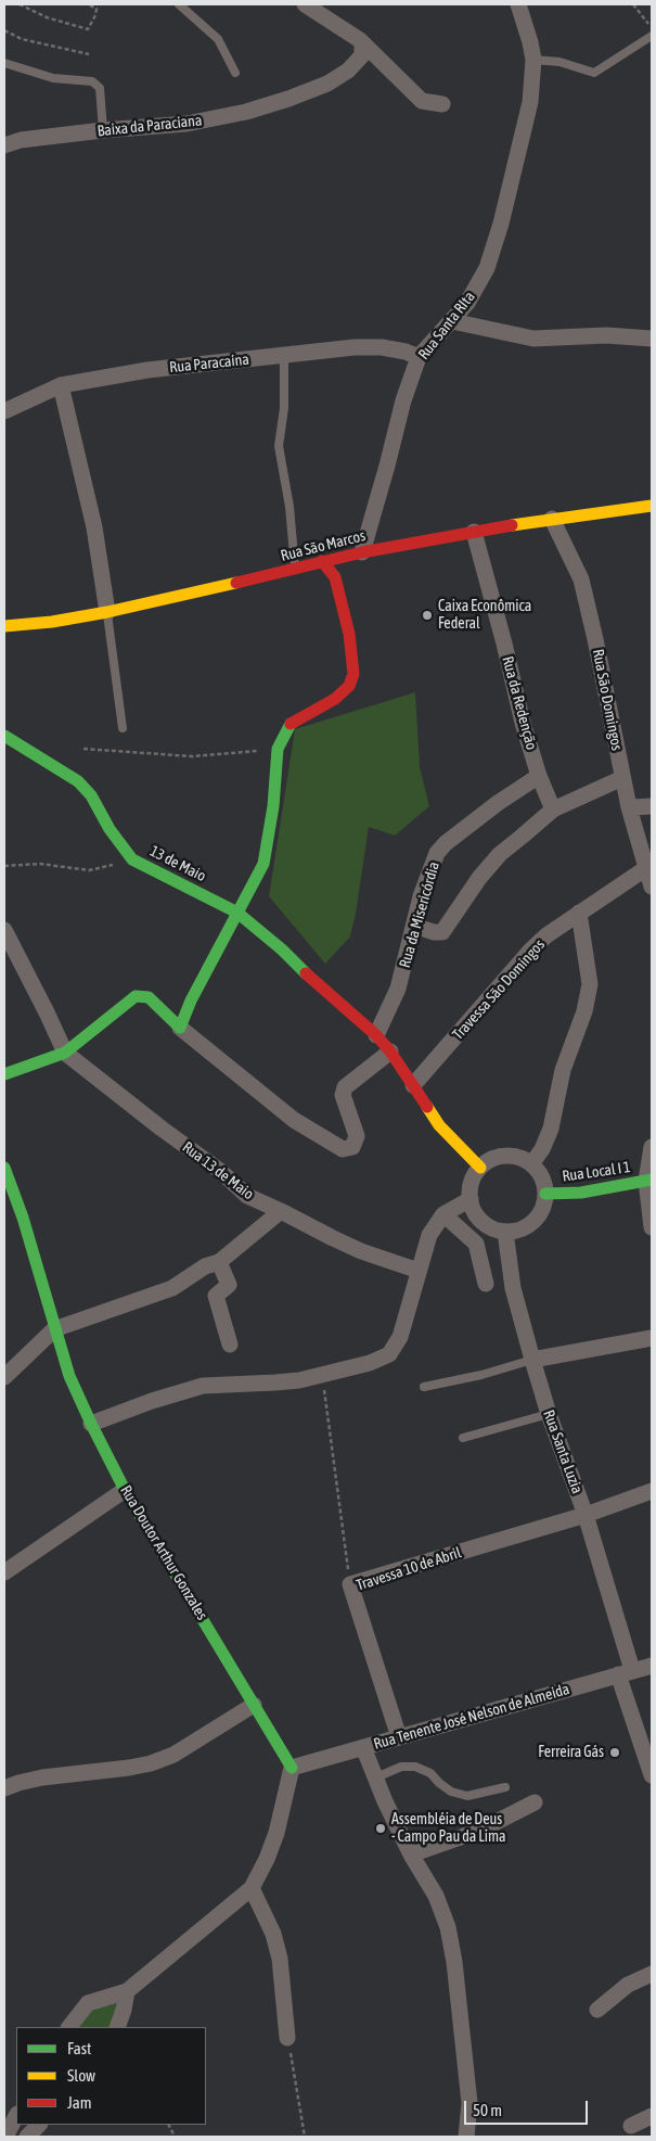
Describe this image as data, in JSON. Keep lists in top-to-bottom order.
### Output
{
  "streets": {
    "street": [
      "Baixa da Paraciana",
      "Rua Santa RIta",
      "Rua Paracaína",
      "Rua São Marcos",
      "Rua São Domingos",
      "Rua da Redenção",
      "13 de Maio",
      "Rua da Misericórdia",
      "Travessa São Domingos",
      "Rua 13 de Maio",
      "Rua Local I 1",
      "Rua Santa Luzia",
      "Rua Doutor Arthur Gonzales",
      "Travessa 10 de Abril",
      "Rua Tenente José Nelson de Almeida"
    ]
  },
  "crossings": [
    ["Rua Santa RIta", "Rua Paracaína"],
    ["Rua Santa RIta", "Rua São Marcos"],
    ["Rua São Marcos", "Rua São Domingos"],
    ["Rua São Marcos", "Rua da Redenção"],
    ["Rua São Domingos", "Travessa São Domingos"],
    ["Rua da Redenção", "Rua da Misericórdia"],
    ["13 de Maio", "Rua da Misericórdia"],
    ["13 de Maio", "Travessa São Domingos"],
    ["13 de Maio", "Rua Local I 1"],
    ["13 de Maio", "Rua Santa Luzia"],
    ["Rua Local I 1", "Rua Santa Luzia"],
    ["Rua Santa Luzia", "Travessa 10 de Abril"],
    ["Rua Santa Luzia", "Rua Tenente José Nelson de Almeida"],
    ["Rua Doutor Arthur Gonzales", "Rua Tenente José Nelson de Almeida"],
    ["Travessa 10 de Abril", "Rua Tenente José Nelson de Almeida"]
  ],
  "places": ["Caixa Econômica Federal", "Ferreira Gás", "Assembléia de Deus - Campo Pau da Lima"],
  "legend": ["Fast", "Slow", "Jam"],
  "scale_bar": "50 m"
}
